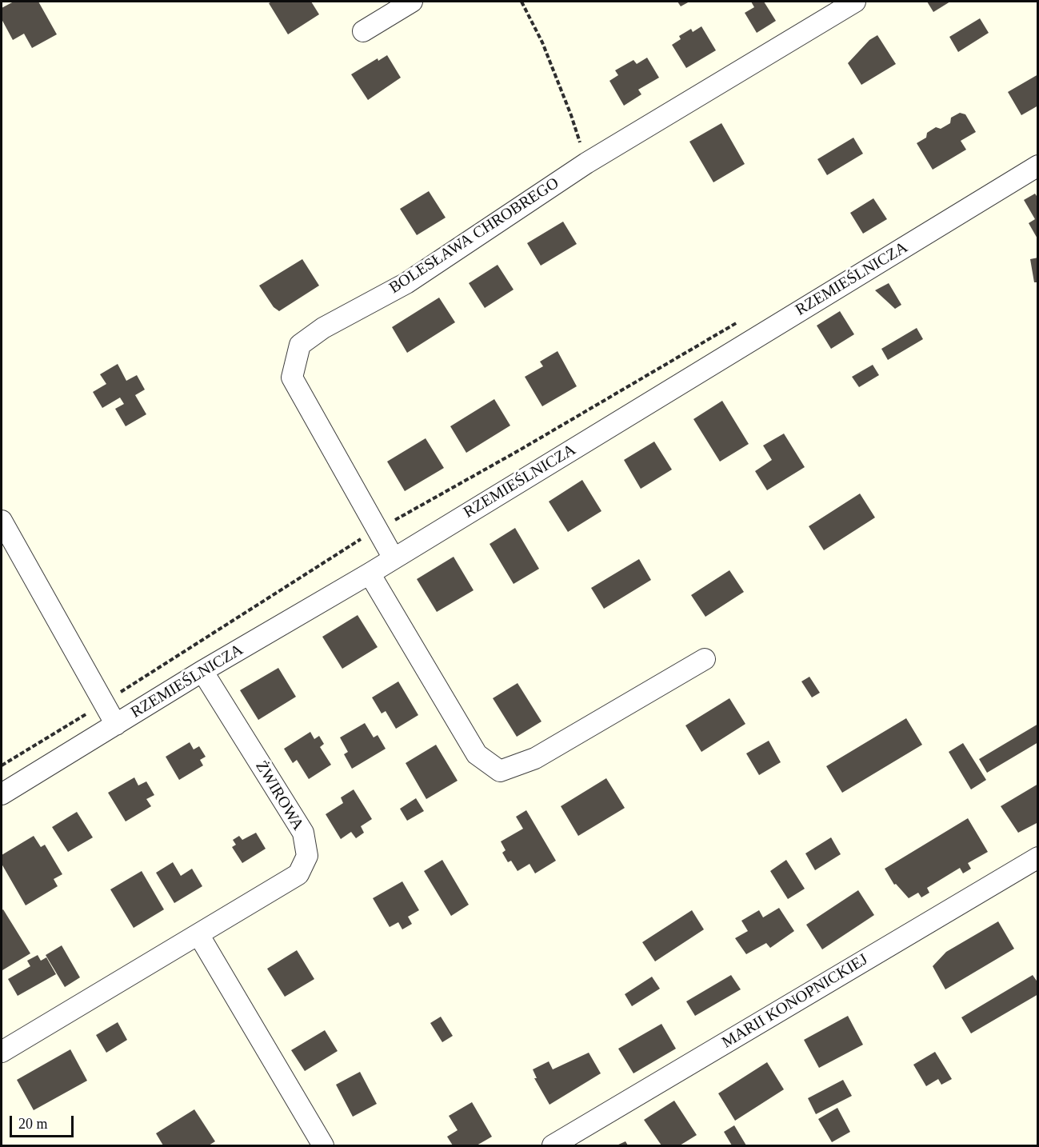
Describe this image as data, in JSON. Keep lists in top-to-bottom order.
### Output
{
  "streets": {
    "street": [
      "BOLESŁAWA CHROBREGO",
      "RZEMIEŚLNICZA",
      "ŻWIROWA",
      "MARII KONOPNICKIEJ"
    ]
  },
  "crossings": [
    ["BOLESŁAWA CHROBREGO", "RZEMIEŚLNICZA"],
    ["RZEMIEŚLNICZA", "ŻWIROWA"]
  ],
  "scale_bar": "20 m"
}
